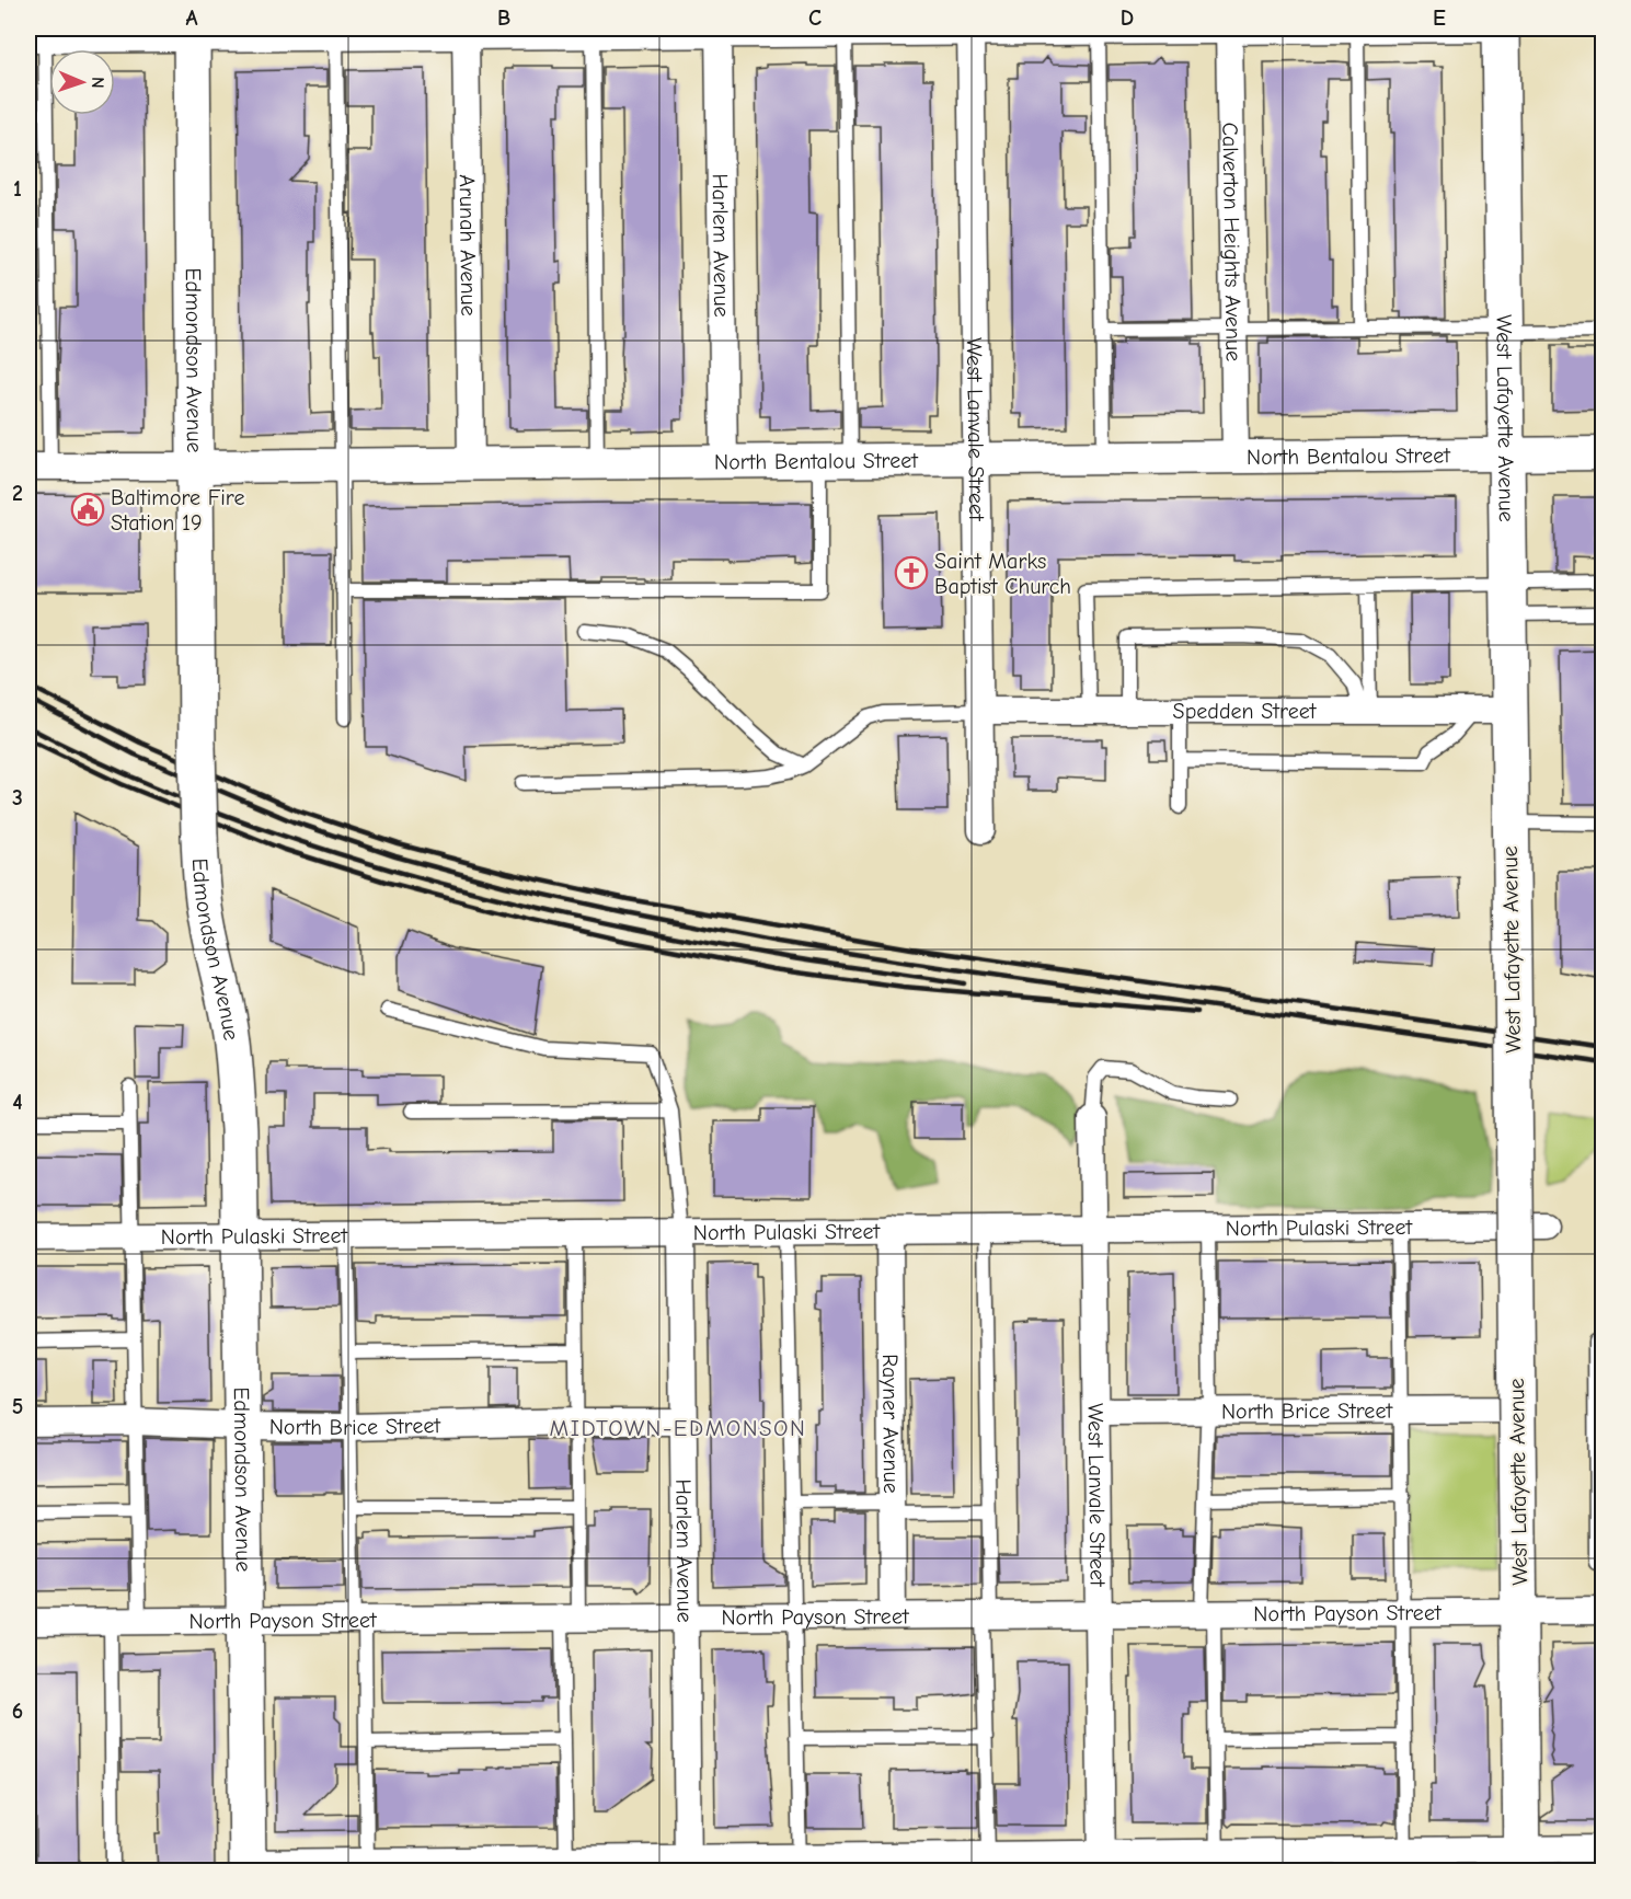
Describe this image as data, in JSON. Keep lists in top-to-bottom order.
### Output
{
  "streets": {
    "main road": ["Edmondson Avenue", "West Lafayette Avenue"],
    "street": [
      "Calverton Heights Avenue",
      "Harlem Avenue",
      "Arunah Avenue",
      "West Lanvale Street",
      "North Bentalou Street",
      "Spedden Street",
      "North Pulaski Street",
      "North Brice Street",
      "Rayner Avenue",
      "North Payson Street"
    ]
  },
  "crossings": [
    ["Calverton Heights Avenue", "North Bentalou Street"],
    ["Harlem Avenue", "North Bentalou Street"],
    ["Harlem Avenue", "North Pulaski Street"],
    ["Harlem Avenue", "North Brice Street"],
    ["Harlem Avenue", "North Payson Street"],
    ["Arunah Avenue", "North Bentalou Street"],
    ["Edmondson Avenue", "North Bentalou Street"],
    ["Edmondson Avenue", "North Pulaski Street"],
    ["Edmondson Avenue", "North Brice Street"],
    ["Edmondson Avenue", "North Payson Street"],
    ["West Lafayette Avenue", "North Bentalou Street"],
    ["West Lafayette Avenue", "Spedden Street"],
    ["West Lafayette Avenue", "North Pulaski Street"],
    ["West Lafayette Avenue", "North Brice Street"],
    ["West Lafayette Avenue", "North Payson Street"],
    ["West Lanvale Street", "North Bentalou Street"],
    ["West Lanvale Street", "Spedden Street"],
    ["West Lanvale Street", "North Pulaski Street"],
    ["West Lanvale Street", "North Brice Street"],
    ["West Lanvale Street", "North Payson Street"],
    ["North Pulaski Street", "Rayner Avenue"],
    ["Rayner Avenue", "North Payson Street"]
  ],
  "districts": ["MIDTOWN-EDMONSON"],
  "places": {
    "public building": ["Baltimore Fire Station 19"],
    "church": ["Saint Marks Baptist Church"]
  },
  "north": "right",
  "grid": {
    "columns": [
      "A",
      "B",
      "C",
      "D",
      "E"
    ],
    "rows": [
      "1",
      "2",
      "3",
      "4",
      "5",
      "6"
    ]
  }
}
